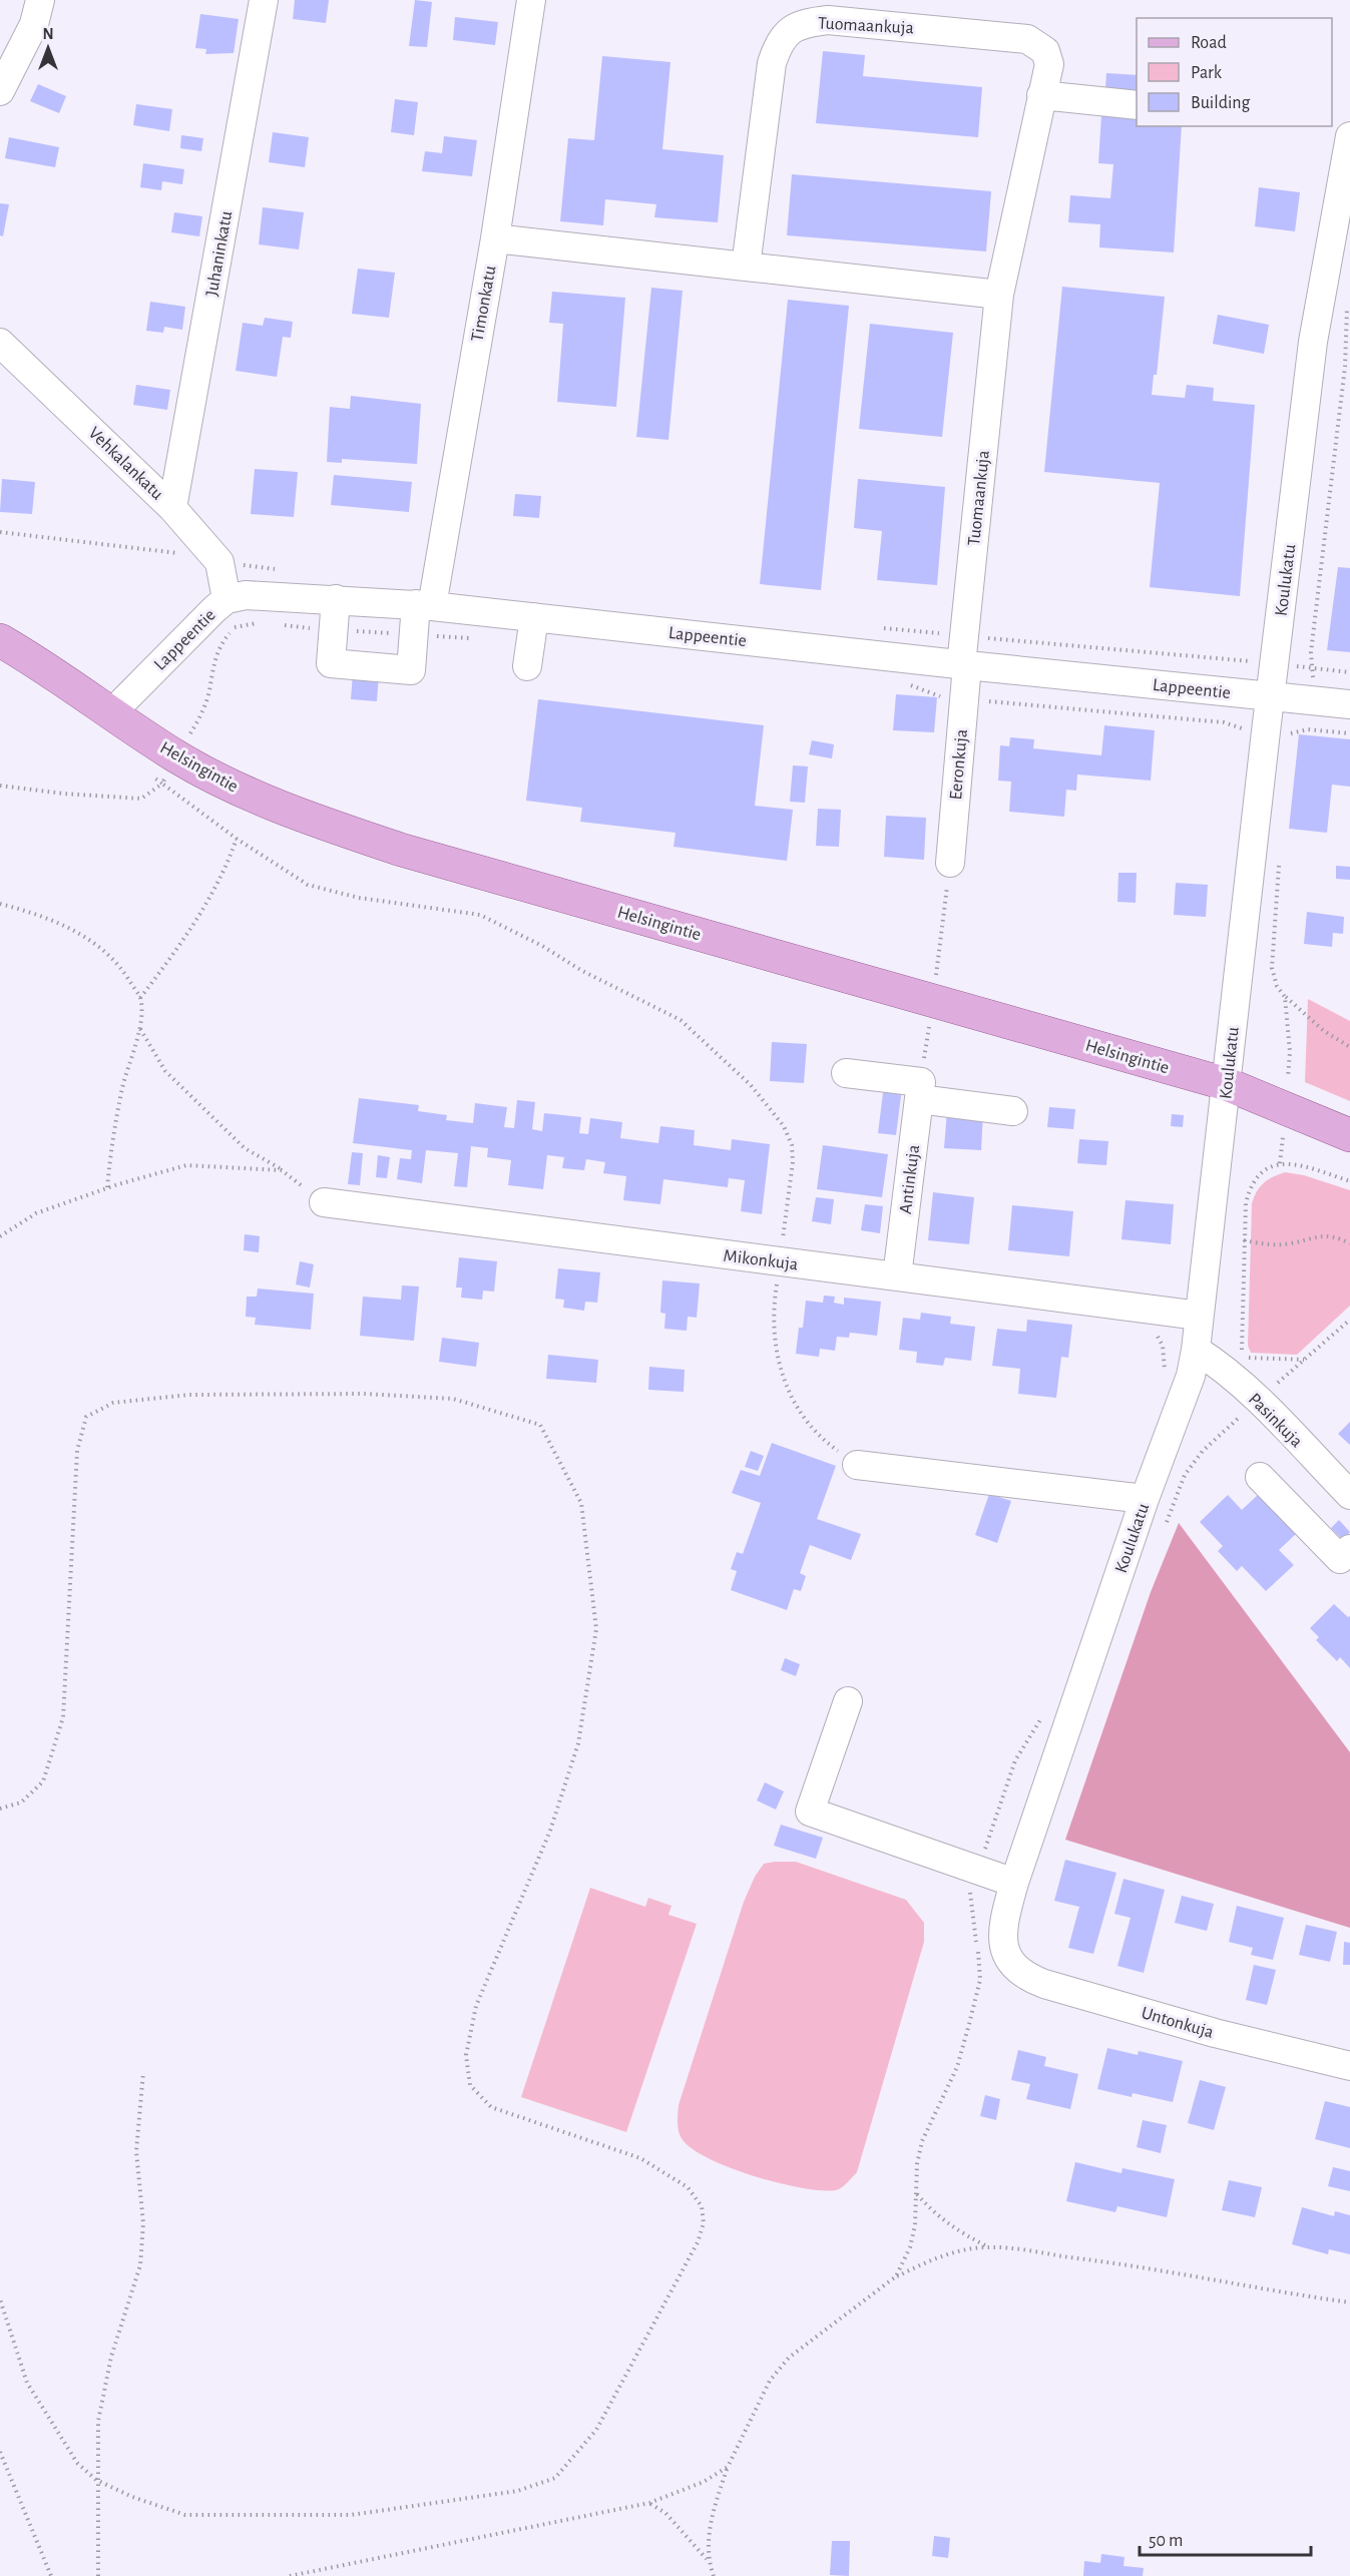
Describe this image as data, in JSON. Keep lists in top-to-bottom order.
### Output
{
  "streets": {
    "main road": ["Helsingintie"],
    "street": [
      "Tuomaankuja",
      "Juhaninkatu",
      "Timonkatu",
      "Vehkalankatu",
      "Koulukatu",
      "Lappeentie",
      "Eeronkuja",
      "Antinkuja",
      "Mikonkuja",
      "Pasinkuja",
      "Untonkuja"
    ]
  },
  "crossings": [
    ["Tuomaankuja", "Lappeentie"],
    ["Tuomaankuja", "Eeronkuja"],
    ["Juhaninkatu", "Vehkalankatu"],
    ["Timonkatu", "Lappeentie"],
    ["Koulukatu", "Lappeentie"],
    ["Koulukatu", "Helsingintie"],
    ["Koulukatu", "Mikonkuja"],
    ["Koulukatu", "Pasinkuja"],
    ["Koulukatu", "Untonkuja"],
    ["Lappeentie", "Eeronkuja"],
    ["Lappeentie", "Helsingintie"],
    ["Antinkuja", "Mikonkuja"]
  ],
  "legend": ["Road", "Park", "Building"],
  "scale_bar": "50 m",
  "north": "top"
}
